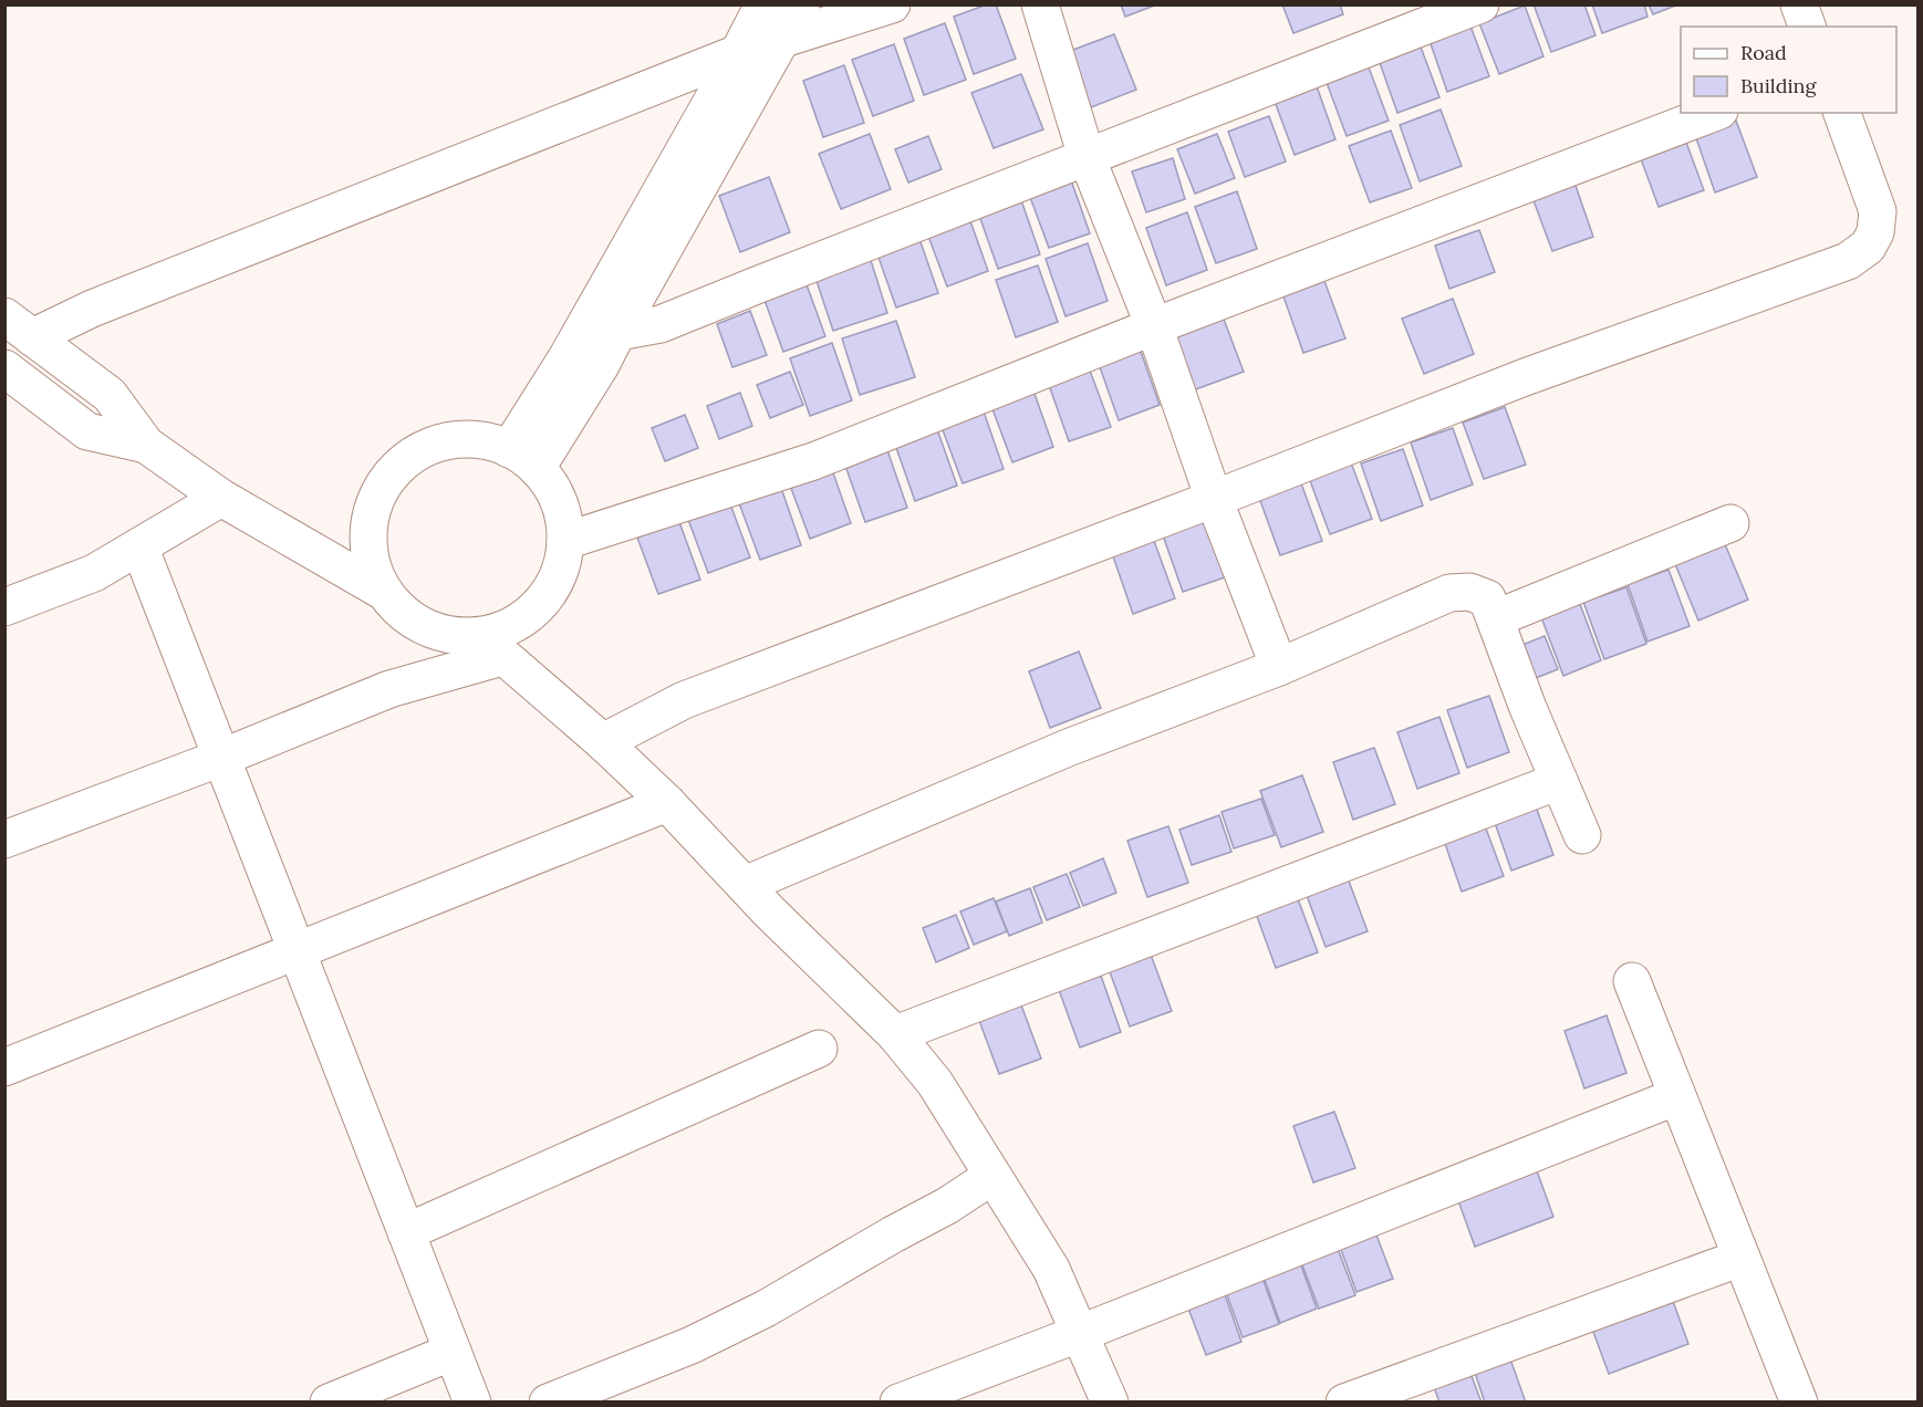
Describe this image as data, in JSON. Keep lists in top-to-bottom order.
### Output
{
  "legend": ["Road", "Building"]
}
